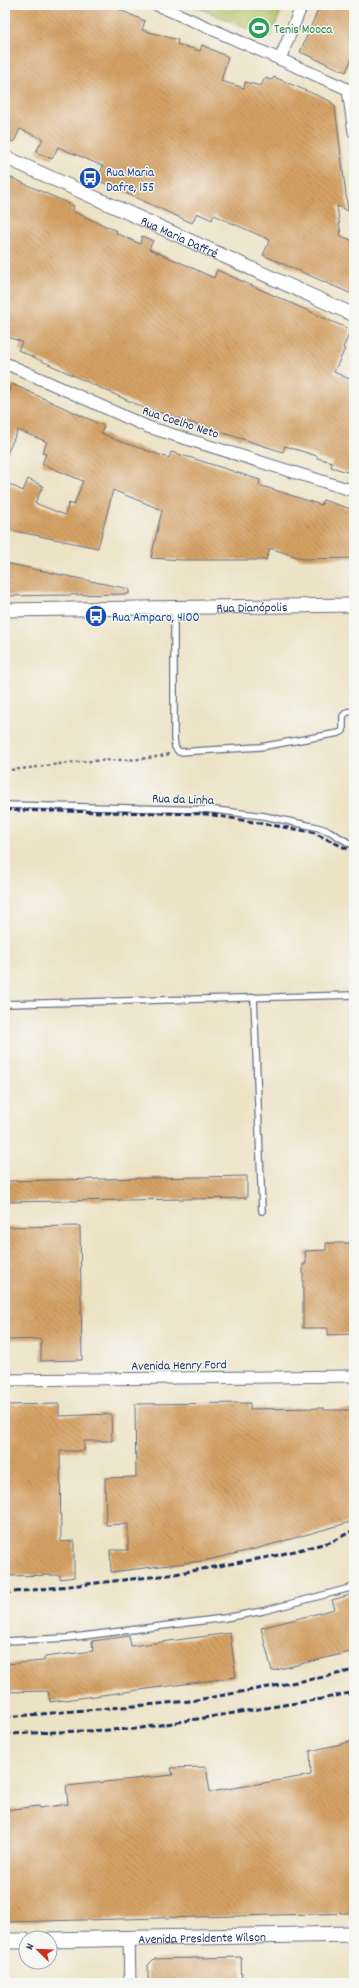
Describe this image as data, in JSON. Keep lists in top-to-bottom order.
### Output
{
  "streets": {
    "main road": ["Avenida Presidente Wilson"],
    "street": [
      "Rua Maria Daffré",
      "Rua Coelho Neto",
      "Rua Dianópolis",
      "Avenida Henry Ford"
    ],
    "lane": ["Rua da Linha"]
  },
  "places": {
    "sports": ["Tenis Mooca"],
    "bus stop": ["Rua Maria Dafre, 155", "Rua Amparo, 4100"]
  },
  "north": "top left"
}
